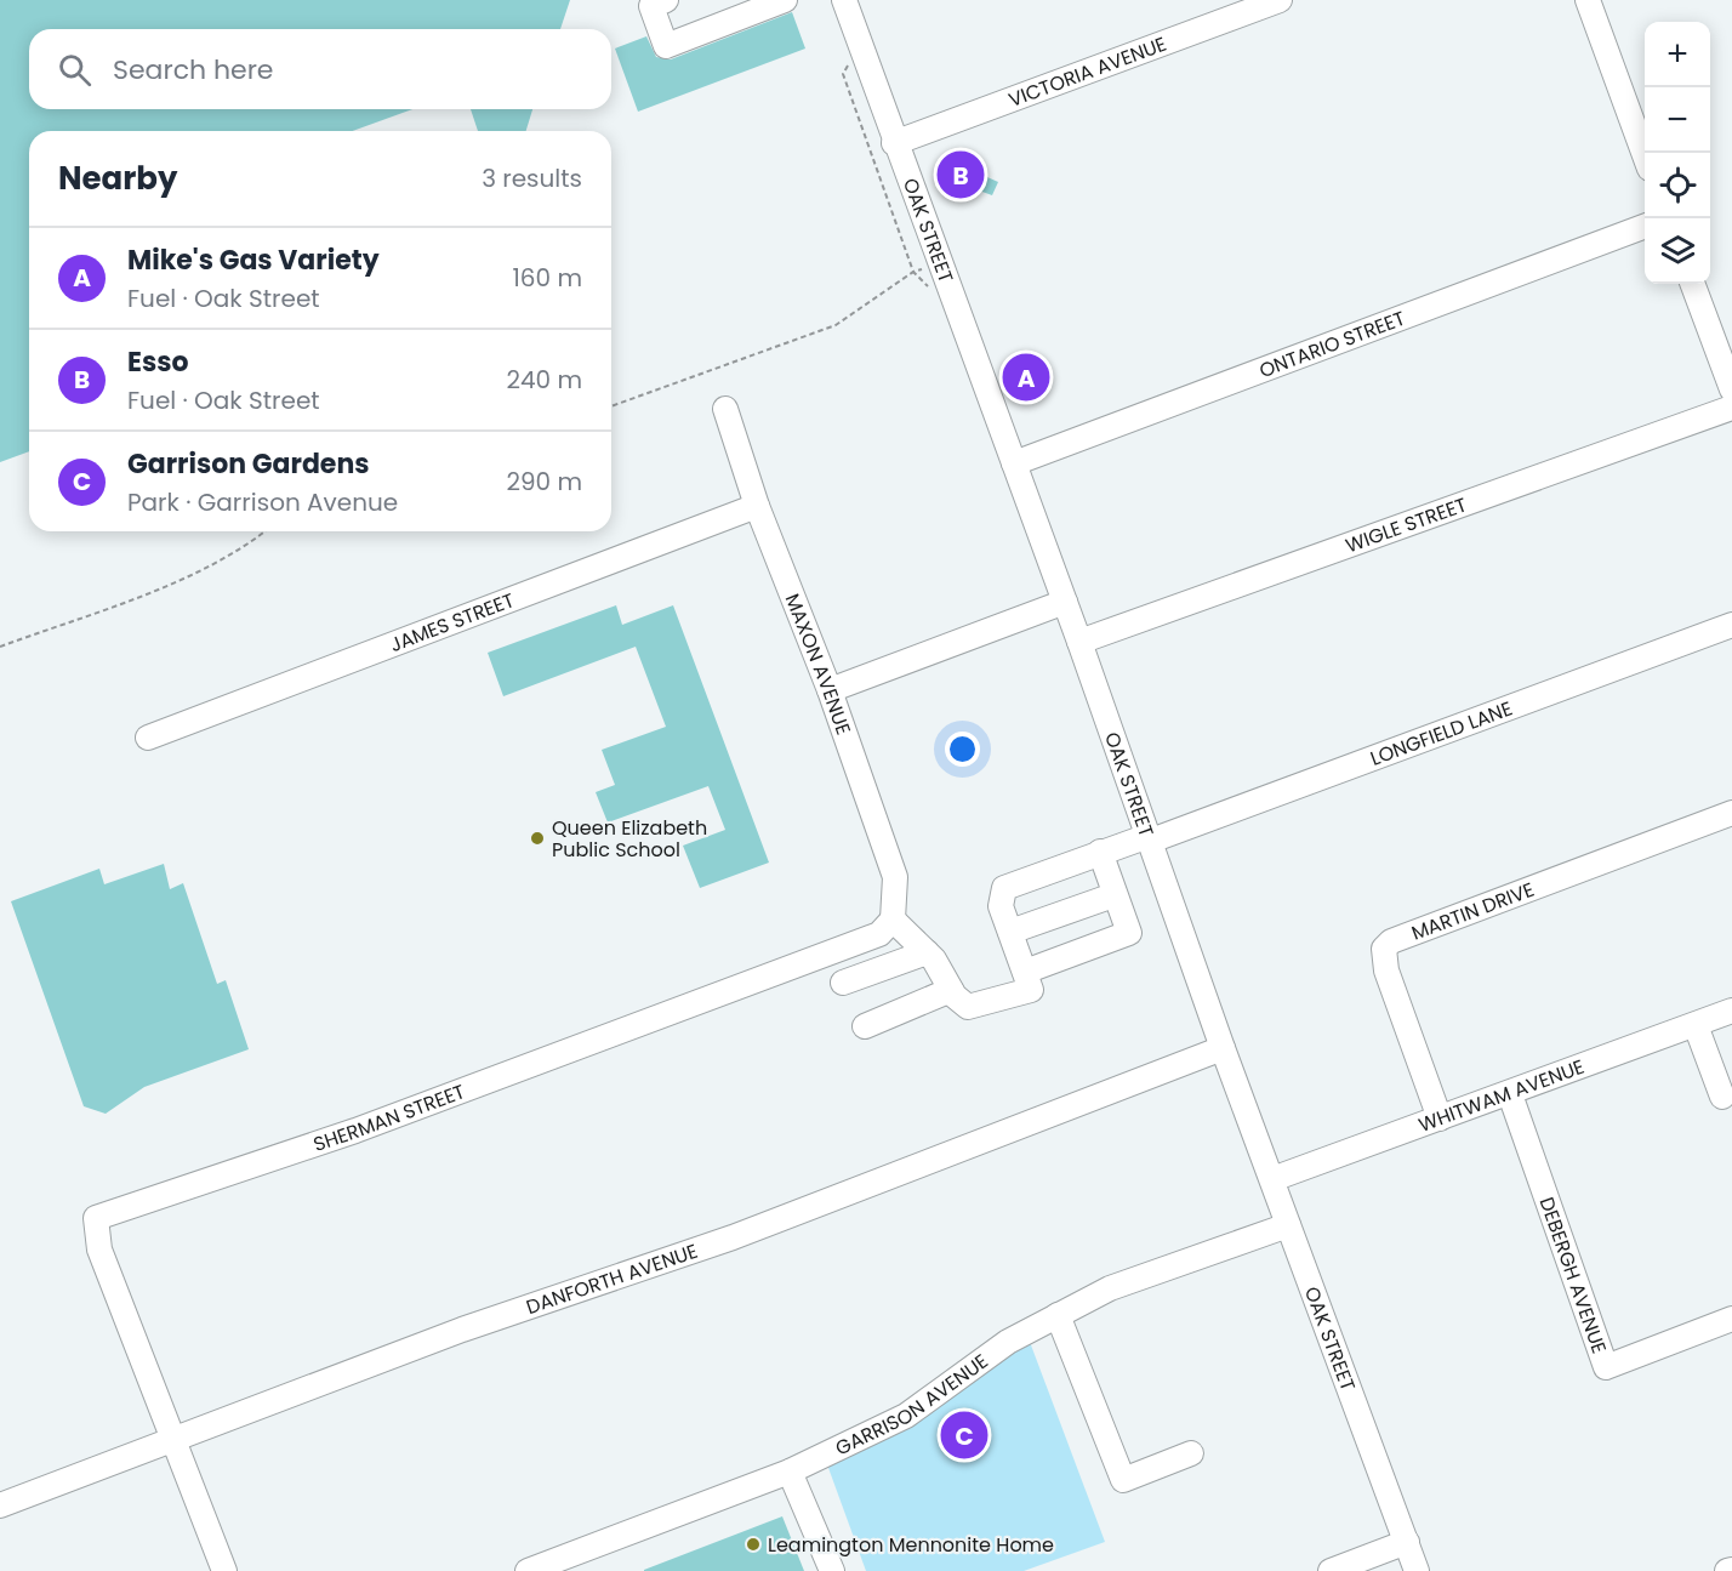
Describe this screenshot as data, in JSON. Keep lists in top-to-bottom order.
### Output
{
  "streets": {
    "street": [
      "VICTORIA AVENUE",
      "OAK STREET",
      "ONTARIO STREET",
      "WIGLE STREET",
      "JAMES STREET",
      "MAXON AVENUE",
      "LONGFIELD LANE",
      "MARTIN DRIVE",
      "WHITWAM AVENUE",
      "SHERMAN STREET",
      "DEBERGH AVENUE",
      "DANFORTH AVENUE",
      "GARRISON AVENUE"
    ]
  },
  "crossings": [
    ["VICTORIA AVENUE", "OAK STREET"],
    ["OAK STREET", "ONTARIO STREET"],
    ["OAK STREET", "WIGLE STREET"],
    ["OAK STREET", "LONGFIELD LANE"],
    ["OAK STREET", "WHITWAM AVENUE"],
    ["OAK STREET", "DANFORTH AVENUE"],
    ["OAK STREET", "GARRISON AVENUE"],
    ["JAMES STREET", "MAXON AVENUE"],
    ["MAXON AVENUE", "SHERMAN STREET"],
    ["MARTIN DRIVE", "WHITWAM AVENUE"],
    ["WHITWAM AVENUE", "DEBERGH AVENUE"],
    ["SHERMAN STREET", "DANFORTH AVENUE"]
  ],
  "places": ["Queen Elizabeth Public School", "Leamington Mennonite Home"],
  "page": {
    "map_buttons": ["+", "−"],
    "search": "Search here",
    "heading": ["Nearby", "3 results"],
    "pins": ["B", "A", "C"],
    "list": [
      {
        "mark": "A",
        "name": "Mike's Gas Variety",
        "note": "Fuel · Oak Street",
        "value": "160 m"
      },
      {
        "mark": "B",
        "name": "Esso",
        "note": "Fuel · Oak Street",
        "value": "240 m"
      },
      {
        "mark": "C",
        "name": "Garrison Gardens",
        "note": "Park · Garrison Avenue",
        "value": "290 m"
      }
    ]
  }
}
